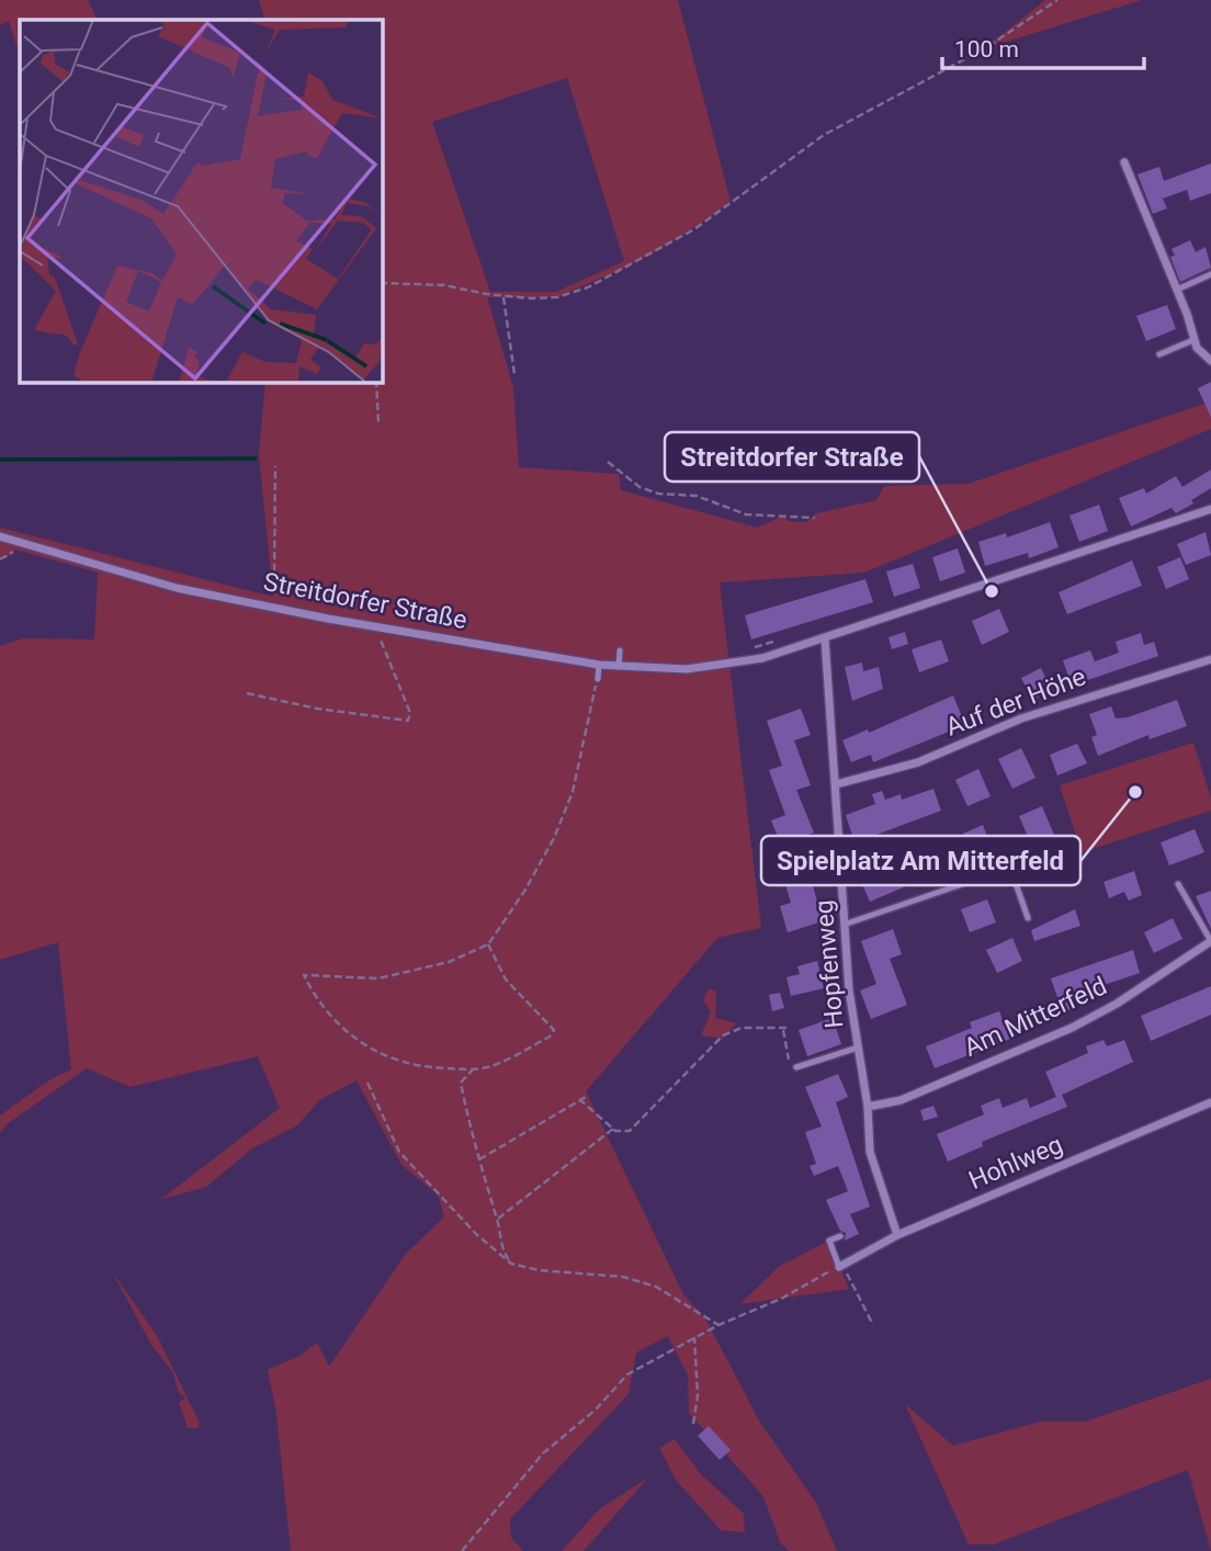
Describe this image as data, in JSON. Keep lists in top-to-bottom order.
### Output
{
  "streets": {
    "street": [
      "Streitdorfer Straße",
      "Auf der Höhe",
      "Hopfenweg",
      "Am Mitterfeld",
      "Hohlweg"
    ]
  },
  "crossings": [
    ["Streitdorfer Straße", "Hopfenweg"],
    ["Auf der Höhe", "Hopfenweg"],
    ["Hopfenweg", "Am Mitterfeld"],
    ["Hopfenweg", "Hohlweg"]
  ],
  "places": ["Streitdorfer Straße", "Spielplatz Am Mitterfeld"],
  "scale_bar": "100 m"
}
